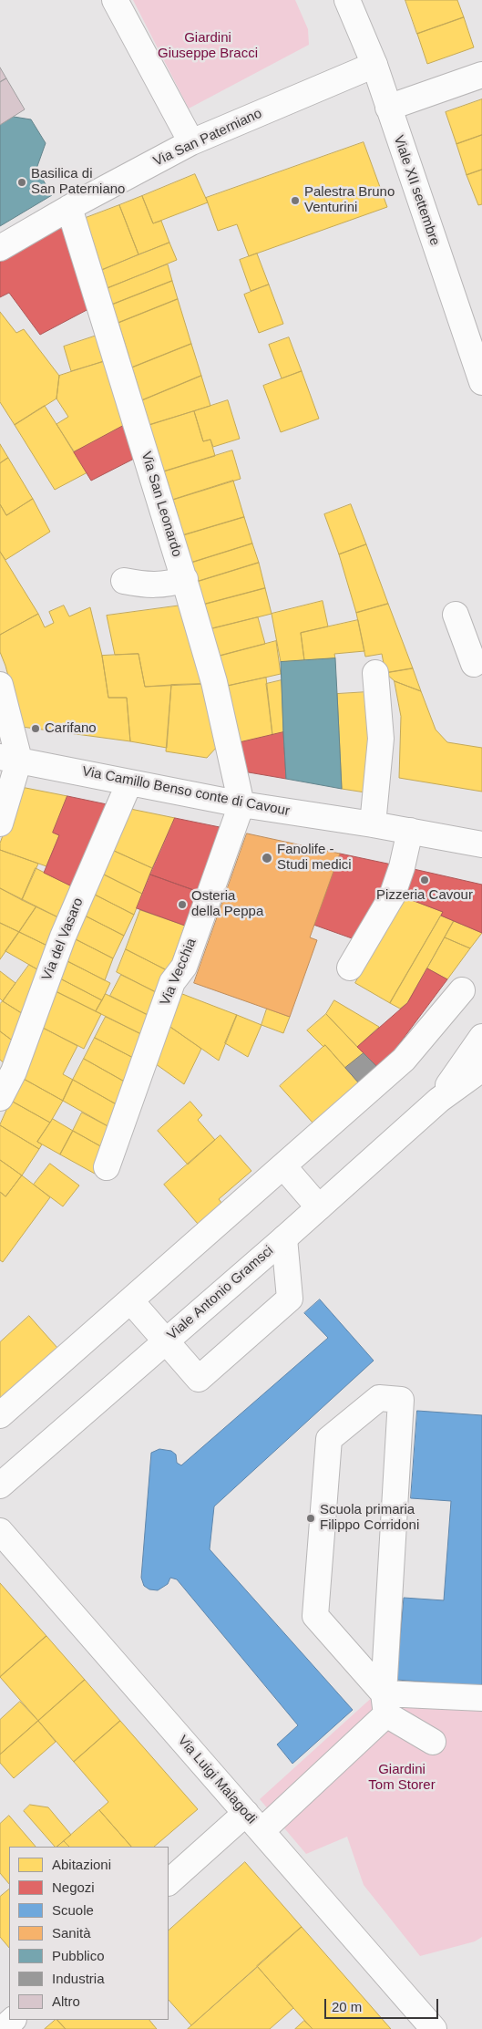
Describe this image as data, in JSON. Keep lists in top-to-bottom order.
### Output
{
  "streets": {
    "street": [
      "Via San Paterniano",
      "Viale XII settembre",
      "Via San Leonardo",
      "Via Camillo Benso conte di Cavour",
      "Via del Vasaro",
      "Via Vecchia",
      "Viale Antonio Gramsci",
      "Via Luigi Malagodi"
    ]
  },
  "crossings": [
    ["Via San Paterniano", "Viale XII settembre"],
    ["Via San Paterniano", "Via San Leonardo"],
    ["Via San Leonardo", "Via Camillo Benso conte di Cavour"],
    ["Via San Leonardo", "Via Vecchia"],
    ["Via Camillo Benso conte di Cavour", "Via del Vasaro"],
    ["Via Camillo Benso conte di Cavour", "Via Vecchia"]
  ],
  "parks": ["Giardini Giuseppe Bracci", "Giardini Tom Storer"],
  "places": [
    "Basilica di San Paterniano",
    "Palestra Bruno Venturini",
    "Carifano",
    "Fanolife - Studi medici",
    "Pizzeria Cavour",
    "Osteria della Peppa",
    "Scuola primaria Filippo Corridoni"
  ],
  "legend": [
    "Abitazioni",
    "Negozi",
    "Scuole",
    "Sanità",
    "Pubblico",
    "Industria",
    "Altro"
  ],
  "scale_bar": "20 m"
}
